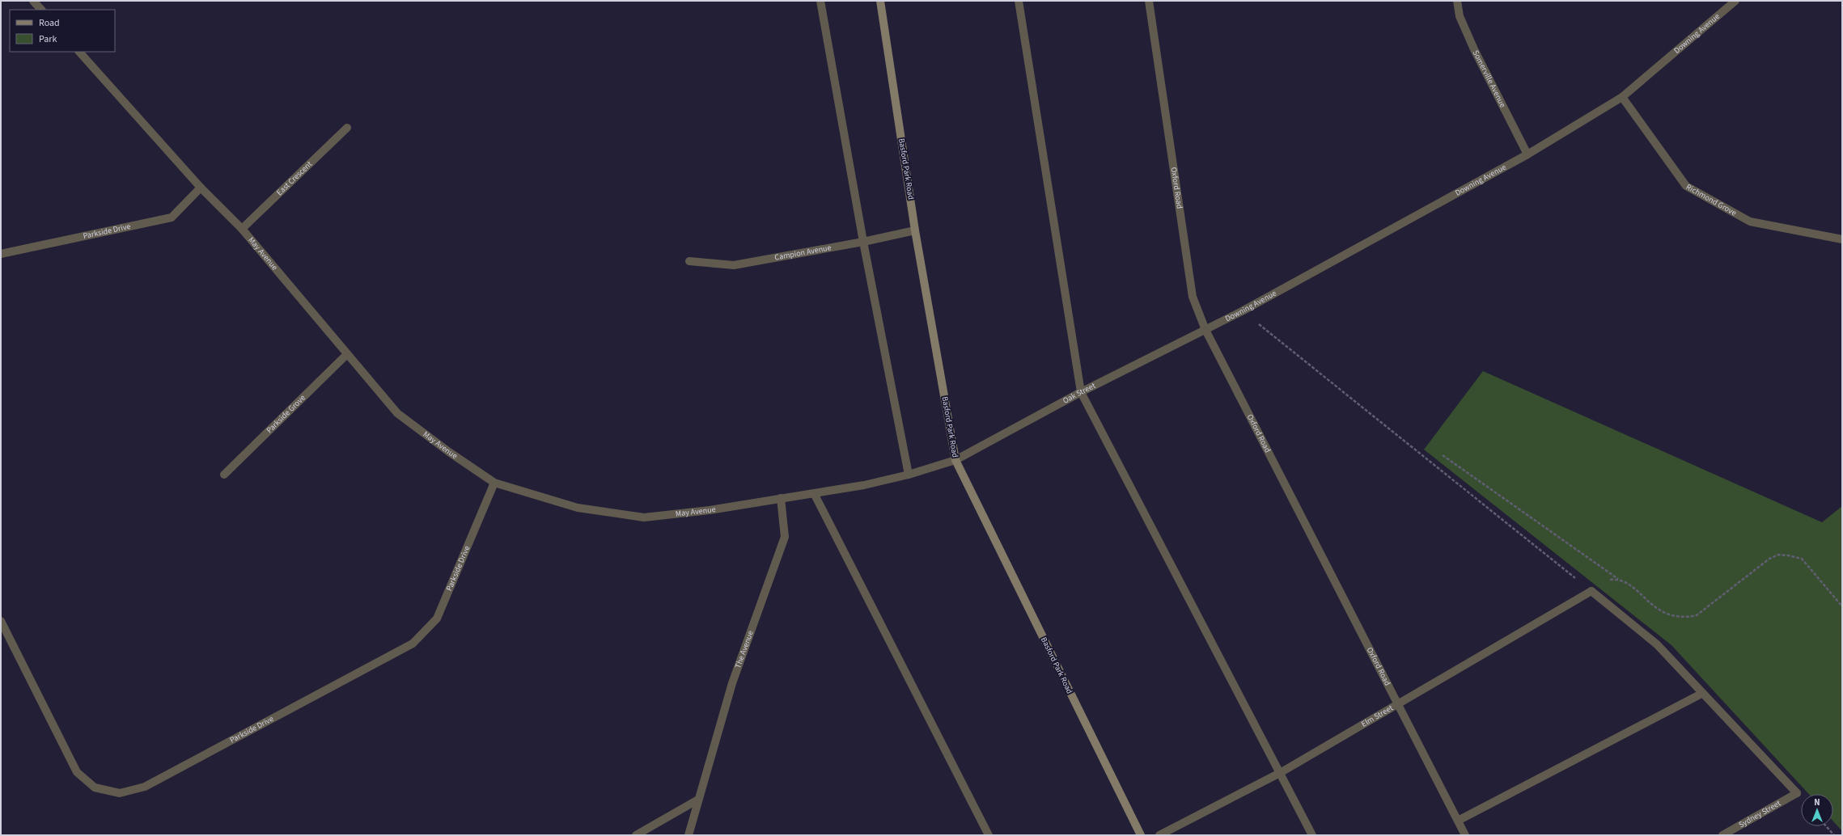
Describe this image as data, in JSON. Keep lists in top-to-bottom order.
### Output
{
  "streets": {
    "main road": ["Basford Park Road"],
    "street": [
      "Downing Avenue",
      "Somerville Avenue",
      "East Crescent",
      "Oxford Road",
      "Richmond Grove",
      "Parkside Drive",
      "Campion Avenue",
      "May Avenue",
      "Oak Street",
      "Parkside Grove",
      "The Avenue",
      "Elm Street",
      "Sydney Street"
    ]
  },
  "crossings": [
    ["Downing Avenue", "Somerville Avenue"],
    ["Downing Avenue", "Oxford Road"],
    ["Downing Avenue", "Richmond Grove"],
    ["Downing Avenue", "Oak Street"],
    ["Basford Park Road", "Campion Avenue"],
    ["Basford Park Road", "May Avenue"],
    ["Basford Park Road", "Oak Street"],
    ["East Crescent", "May Avenue"],
    ["Oxford Road", "Oak Street"],
    ["Oxford Road", "Elm Street"],
    ["Parkside Drive", "May Avenue"],
    ["May Avenue", "Oak Street"],
    ["May Avenue", "Parkside Grove"],
    ["May Avenue", "The Avenue"]
  ],
  "legend": ["Road", "Park"],
  "north": "top"
}
